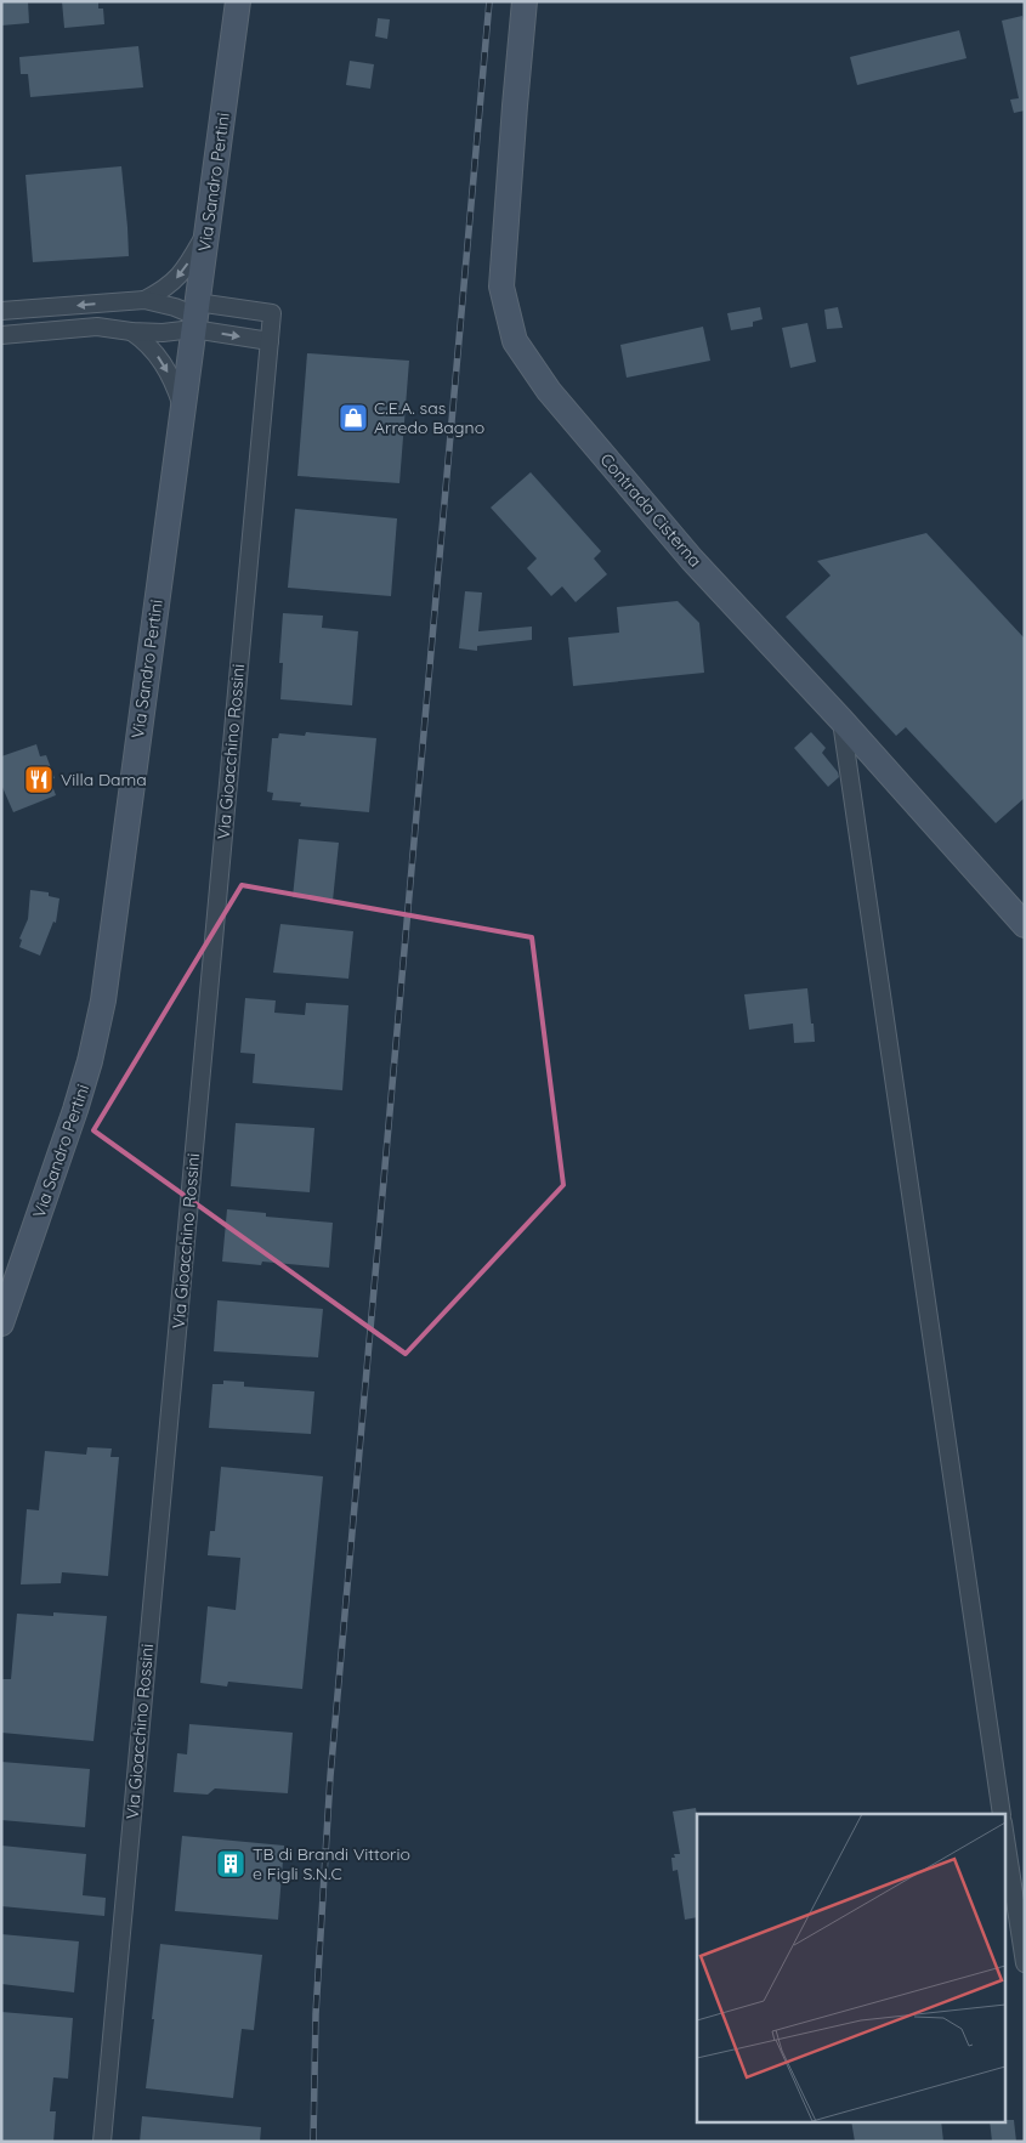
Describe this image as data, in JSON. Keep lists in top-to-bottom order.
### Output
{
  "streets": {
    "main road": ["Via Sandro Pertini", "Contrada Cisterna"],
    "street": ["Via Gioacchino Rossini"]
  },
  "crossings": [
    ["Via Sandro Pertini", "Via Gioacchino Rossini"]
  ],
  "places": {
    "shop": ["C.E.A. sas Arredo Bagno"],
    "restaurant": ["Villa Dama"],
    "building": ["TB di Brandi Vittorio e Figli S.N.C"]
  }
}
